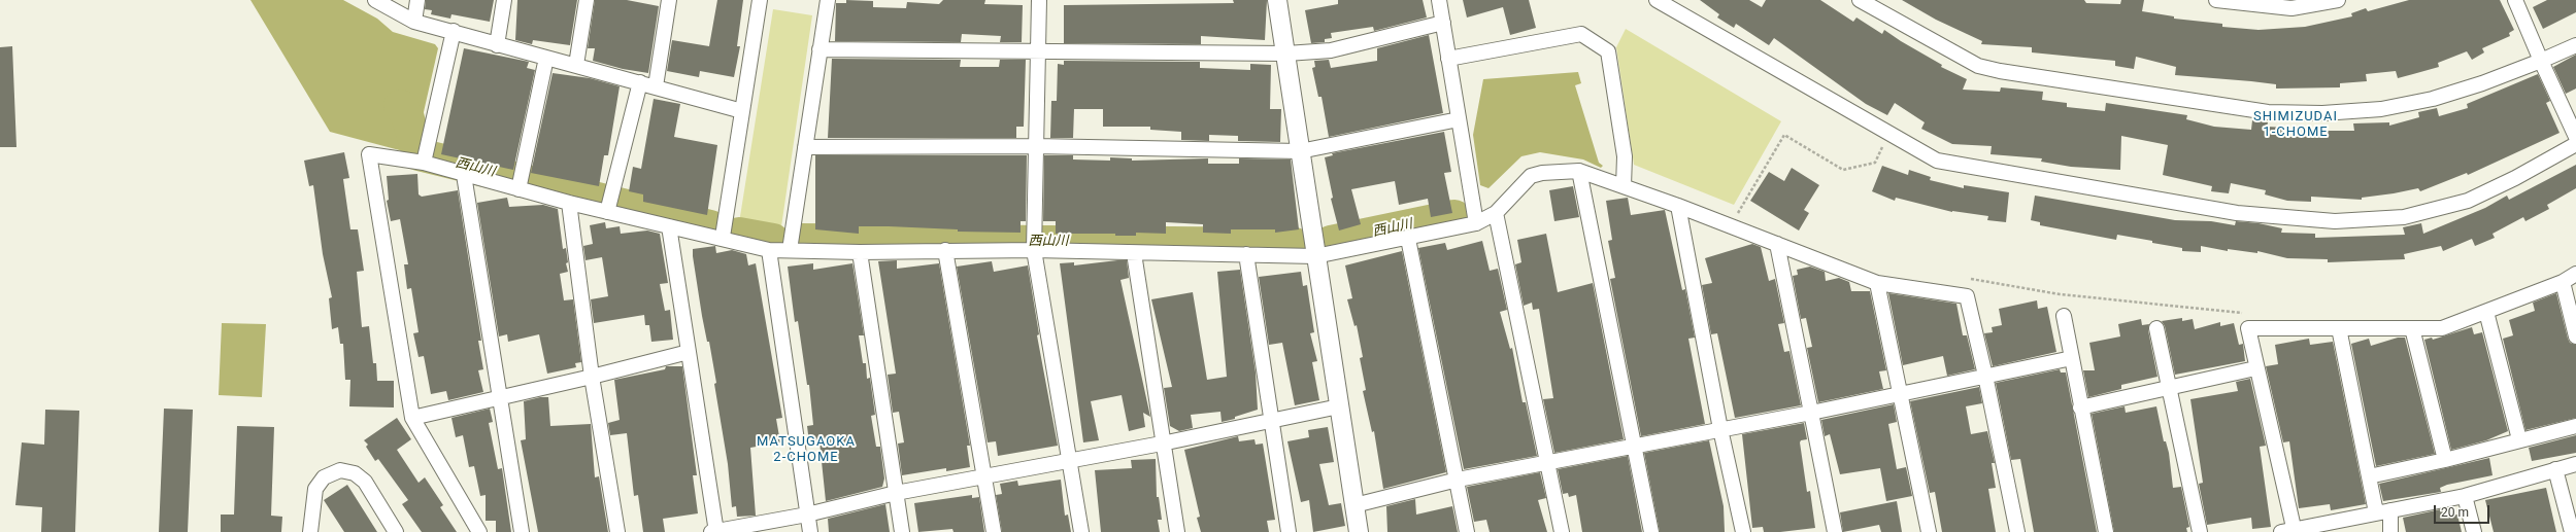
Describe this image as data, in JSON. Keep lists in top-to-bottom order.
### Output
{
  "districts": ["SHIMIZUDAI 1-CHOME", "MATSUGAOKA 2-CHOME"],
  "water": ["西山川"],
  "scale_bar": "20 m"
}
